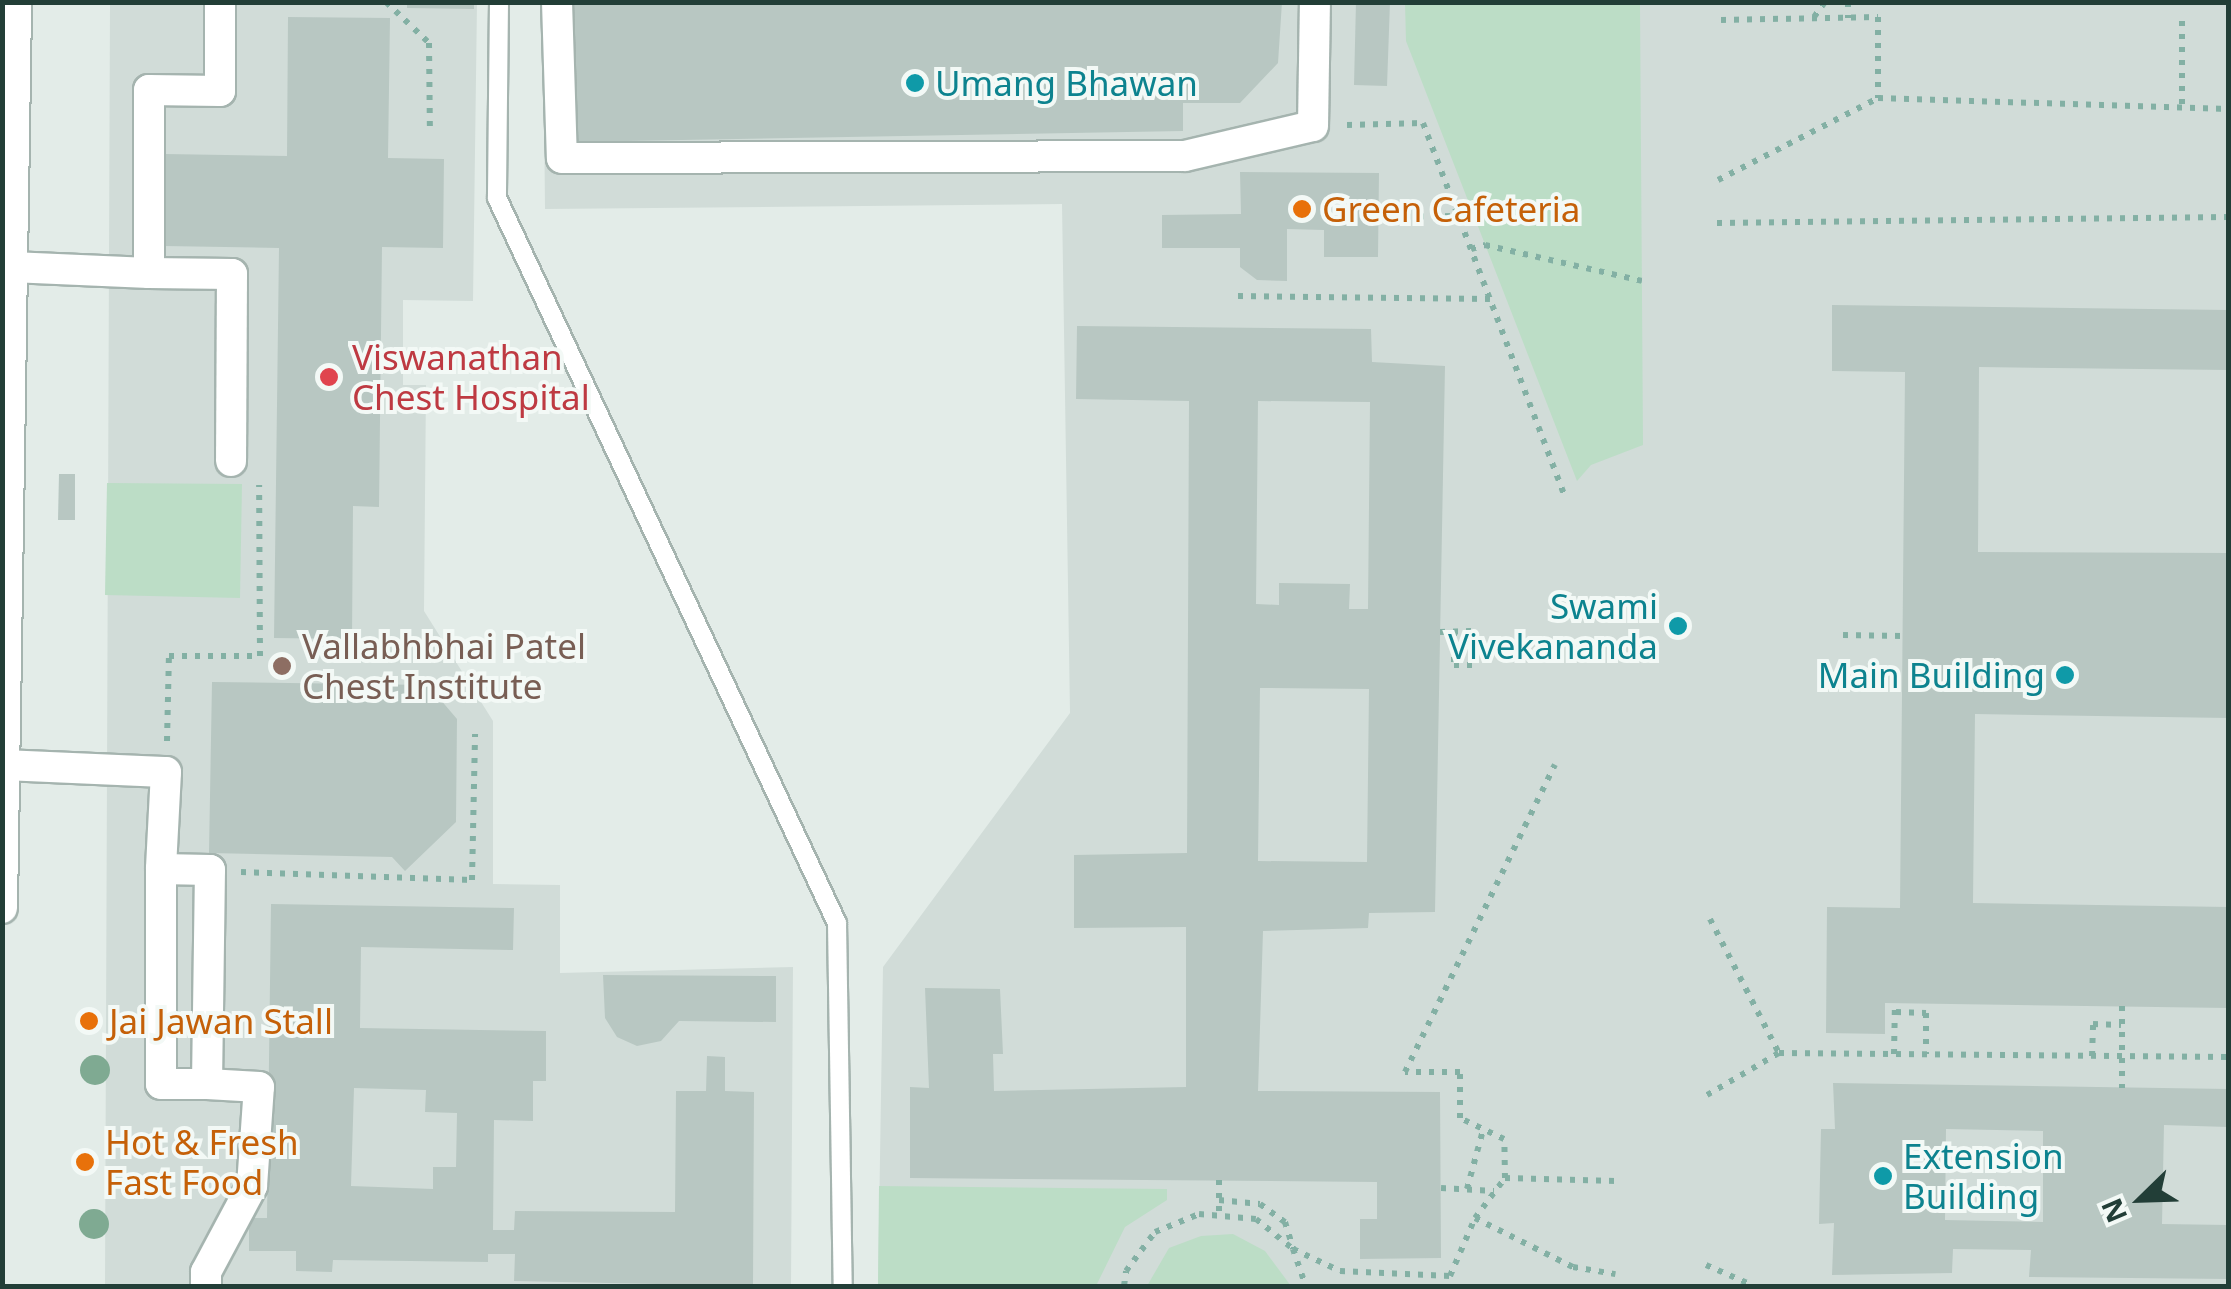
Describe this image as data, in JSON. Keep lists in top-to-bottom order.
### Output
{
  "places": [
    "Umang Bhawan",
    "Green Cafeteria",
    "Viswanathan Chest Hospital",
    "Swami Vivekananda",
    "Vallabhbhai Patel Chest Institute",
    "Main Building",
    "Jai Jawan Stall",
    "Hot & Fresh Fast Food",
    "Extension Building"
  ],
  "north": "bottom left"
}
